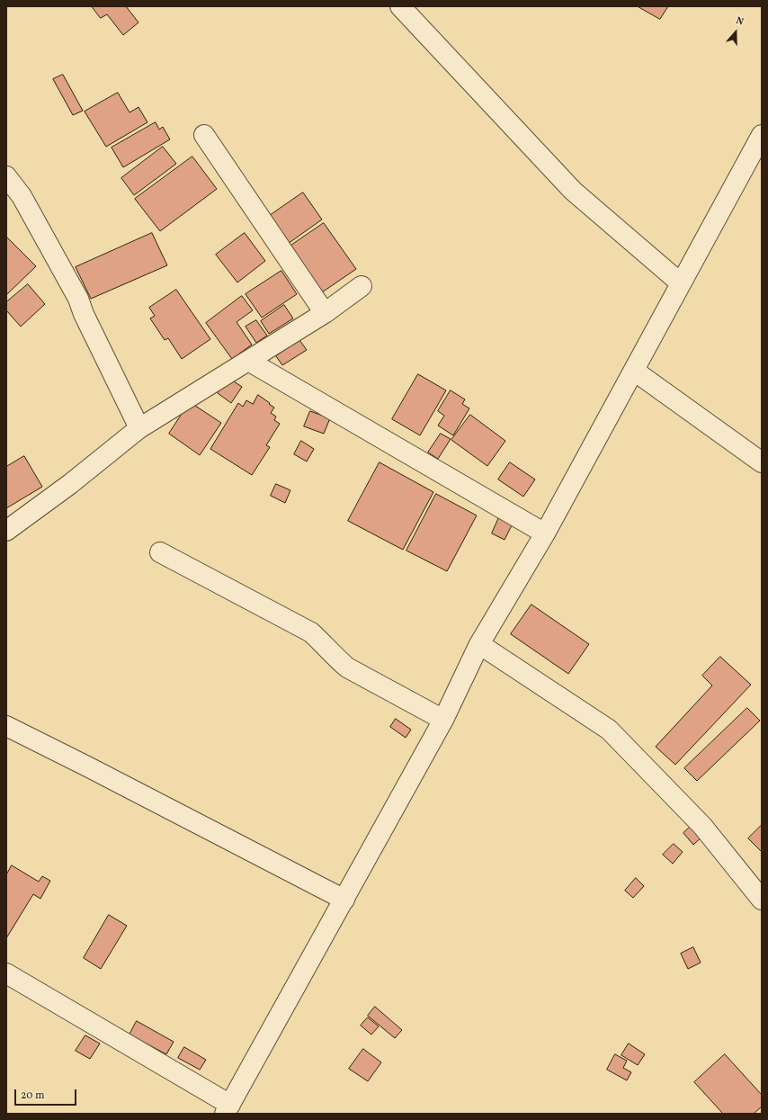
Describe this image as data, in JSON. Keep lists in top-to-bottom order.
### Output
{
  "scale_bar": "20 m",
  "north": "top"
}
